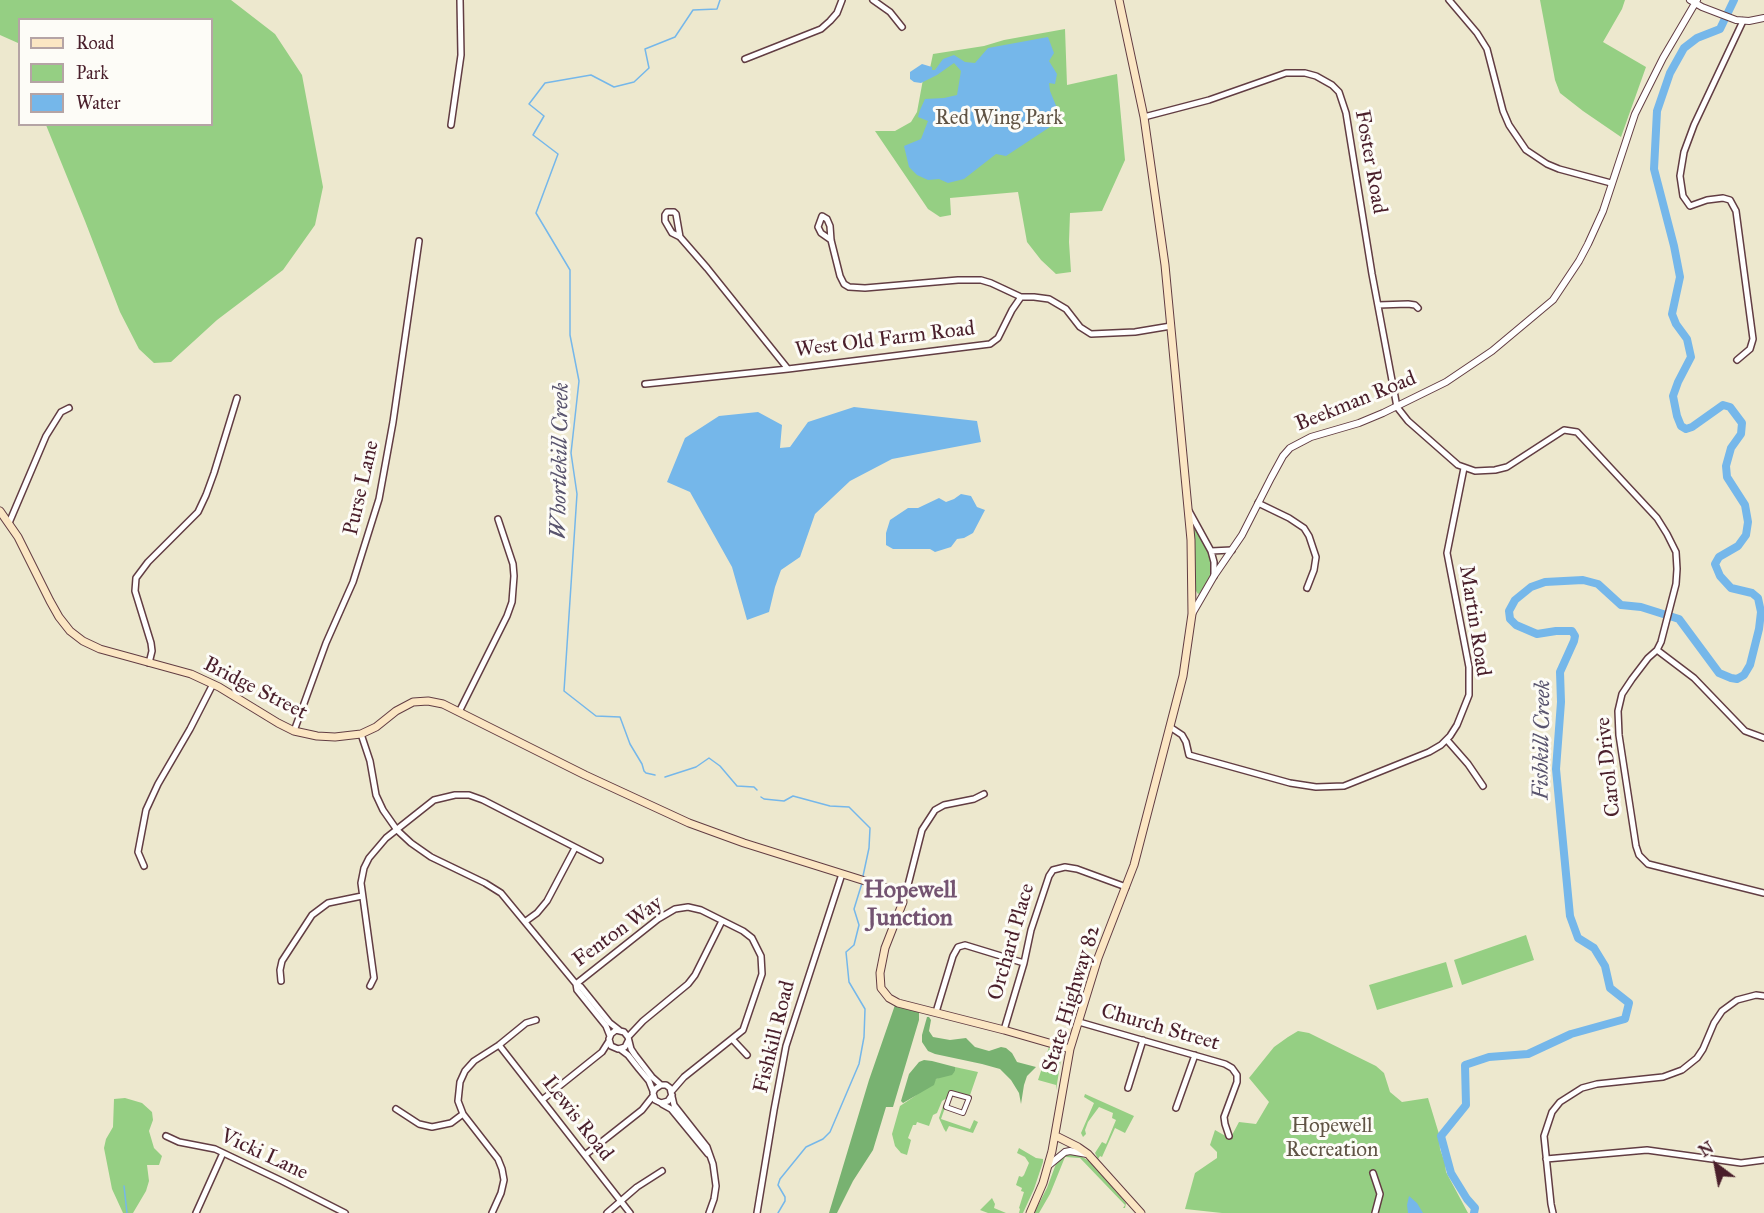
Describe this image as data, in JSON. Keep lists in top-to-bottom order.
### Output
{
  "streets": {
    "main road": ["Bridge Street", "State Highway 82"],
    "street": [
      "Foster Road",
      "West Old Farm Road",
      "Beekman Road",
      "Purse Lane",
      "Martin Road",
      "Carol Drive",
      "Fenton Way",
      "Orchard Place",
      "Church Street",
      "Fishkill Road",
      "Lewis Road",
      "Vicki Lane"
    ]
  },
  "crossings": [
    ["Foster Road", "Beekman Road"],
    ["Foster Road", "State Highway 82"],
    ["Beekman Road", "State Highway 82"],
    ["Purse Lane", "Bridge Street"],
    ["Martin Road", "Carol Drive"],
    ["Martin Road", "State Highway 82"],
    ["Bridge Street", "Fishkill Road"],
    ["Orchard Place", "State Highway 82"],
    ["State Highway 82", "Church Street"]
  ],
  "districts": ["Hopewell Junction"],
  "water": ["Whortlekill Creek", "Fishkill Creek"],
  "parks": ["Red Wing Park", "Hopewell Recreation"],
  "legend": ["Road", "Park", "Water"],
  "north": "top left"
}
